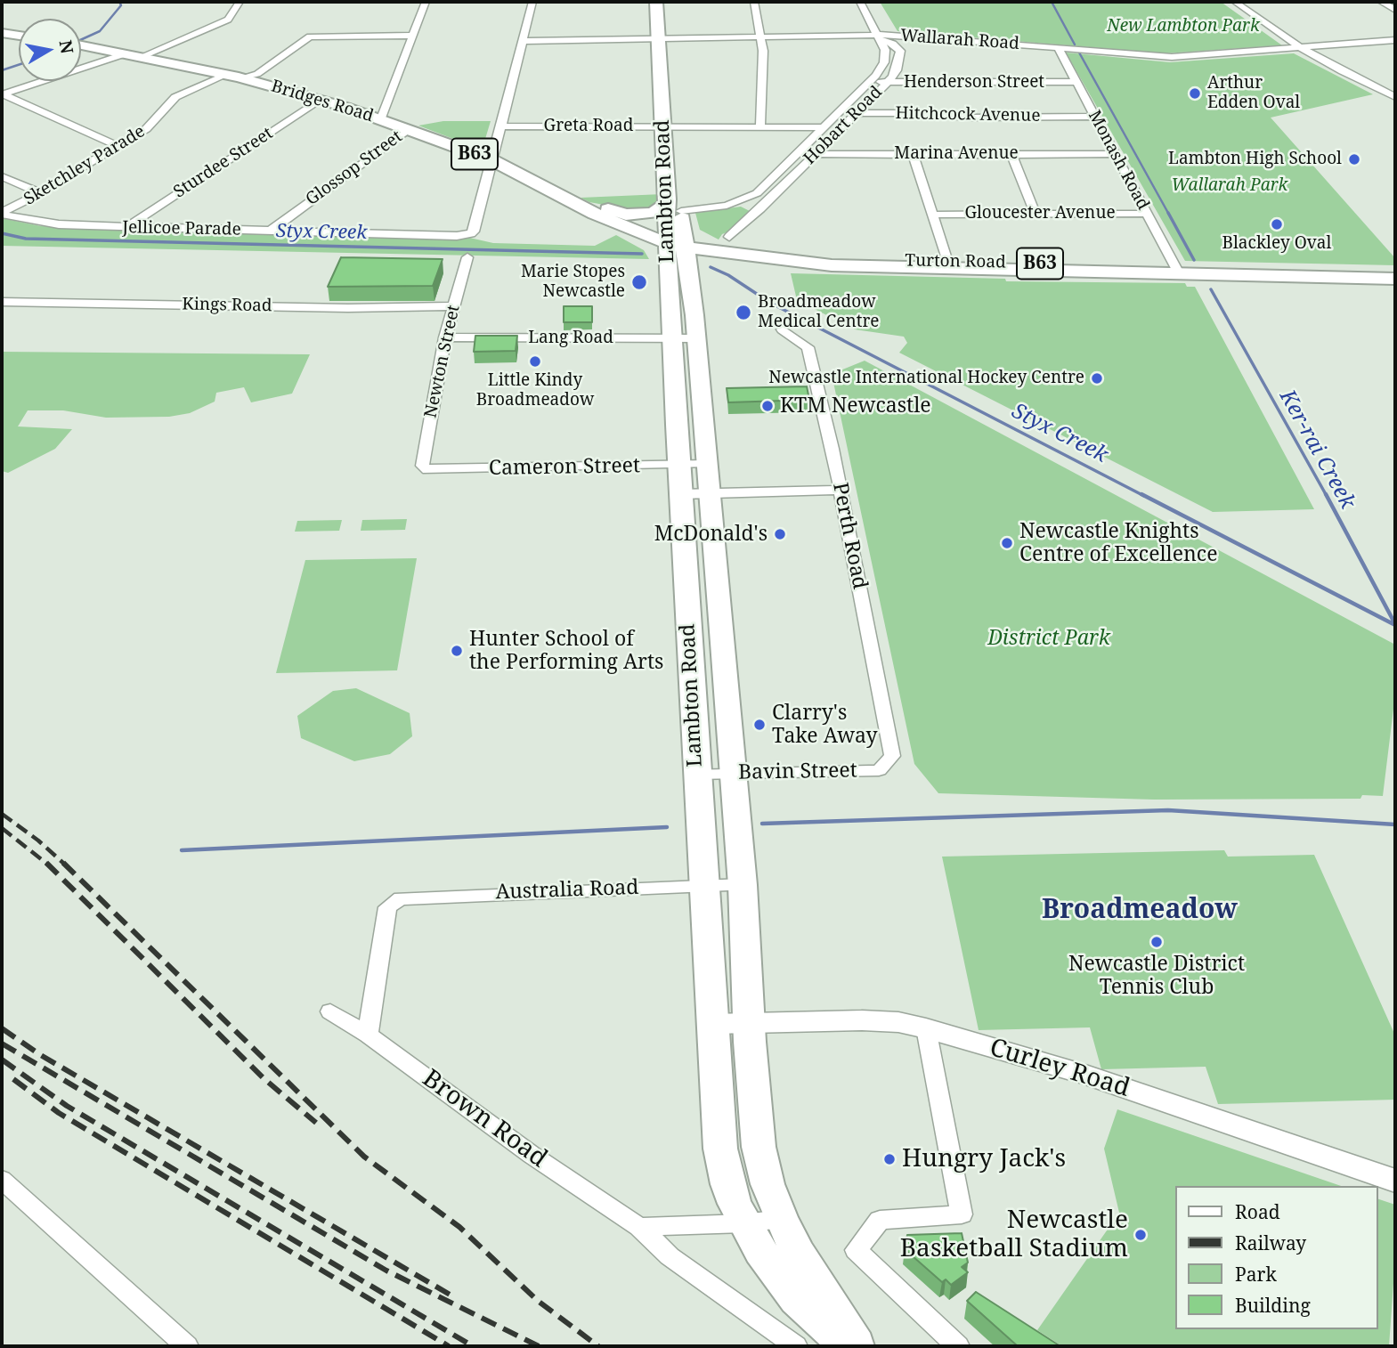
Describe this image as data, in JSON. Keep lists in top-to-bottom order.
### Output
{
  "streets": {
    "main road": [
      "Bridges Road",
      "B63",
      "Lambton Road",
      "Turton Road"
    ],
    "street": [
      "Wallarah Road",
      "Henderson Street",
      "Hitchcock Avenue",
      "Hobart Road",
      "Greta Road",
      "Marina Avenue",
      "Monash Road",
      "Sturdee Street",
      "Sketchley Parade",
      "Glossop Street",
      "Gloucester Avenue",
      "Jellicoe Parade",
      "Kings Road",
      "Lang Road",
      "Newton Street",
      "Cameron Street",
      "Perth Road",
      "Bavin Street",
      "Australia Road",
      "Curley Road",
      "Brown Road"
    ]
  },
  "crossings": [
    ["Wallarah Road", "Hobart Road"],
    ["Wallarah Road", "Monash Road"],
    ["Wallarah Road", "Lambton Road"],
    ["Henderson Street", "Hobart Road"],
    ["Henderson Street", "Monash Road"],
    ["Bridges Road", "Sturdee Street"],
    ["Bridges Road", "Sketchley Parade"],
    ["Bridges Road", "Glossop Street"],
    ["Bridges Road", "Lambton Road"],
    ["Bridges Road", "Jellicoe Parade"],
    ["Bridges Road", "Turton Road"],
    ["Hitchcock Avenue", "Hobart Road"],
    ["Hitchcock Avenue", "Monash Road"],
    ["Hobart Road", "Greta Road"],
    ["Hobart Road", "Marina Avenue"],
    ["Hobart Road", "Lambton Road"],
    ["Hobart Road", "Turton Road"],
    ["Greta Road", "Lambton Road"],
    ["Marina Avenue", "Monash Road"],
    ["Monash Road", "Gloucester Avenue"],
    ["Monash Road", "Turton Road"],
    ["Sturdee Street", "Jellicoe Parade"],
    ["Sketchley Parade", "Jellicoe Parade"],
    ["Glossop Street", "Jellicoe Parade"],
    ["Lambton Road", "Turton Road"],
    ["Lambton Road", "Lang Road"],
    ["Lambton Road", "Cameron Street"],
    ["Lambton Road", "Bavin Street"],
    ["Lambton Road", "Australia Road"],
    ["Lambton Road", "Curley Road"],
    ["Kings Road", "Newton Street"],
    ["Lang Road", "Newton Street"],
    ["Newton Street", "Cameron Street"],
    ["Perth Road", "Bavin Street"],
    ["Australia Road", "Brown Road"]
  ],
  "districts": ["Broadmeadow"],
  "water": ["Styx Creek", "Ker-rai Creek"],
  "parks": ["New Lambton Park", "Wallarah Park", "District Park"],
  "places": [
    "Arthur Edden Oval",
    "Lambton High School",
    "Blackley Oval",
    "Marie Stopes Newcastle",
    "Broadmeadow Medical Centre",
    "Little Kindy Broadmeadow",
    "Newcastle International Hockey Centre",
    "KTM Newcastle",
    "McDonald's",
    "Newcastle Knights Centre of Excellence",
    "Hunter School of the Performing Arts",
    "Clarry's Take Away",
    "Newcastle District Tennis Club",
    "Hungry Jack's",
    "Newcastle Basketball Stadium"
  ],
  "legend": [
    "Road",
    "Railway",
    "Park",
    "Building"
  ],
  "north": "right"
}
